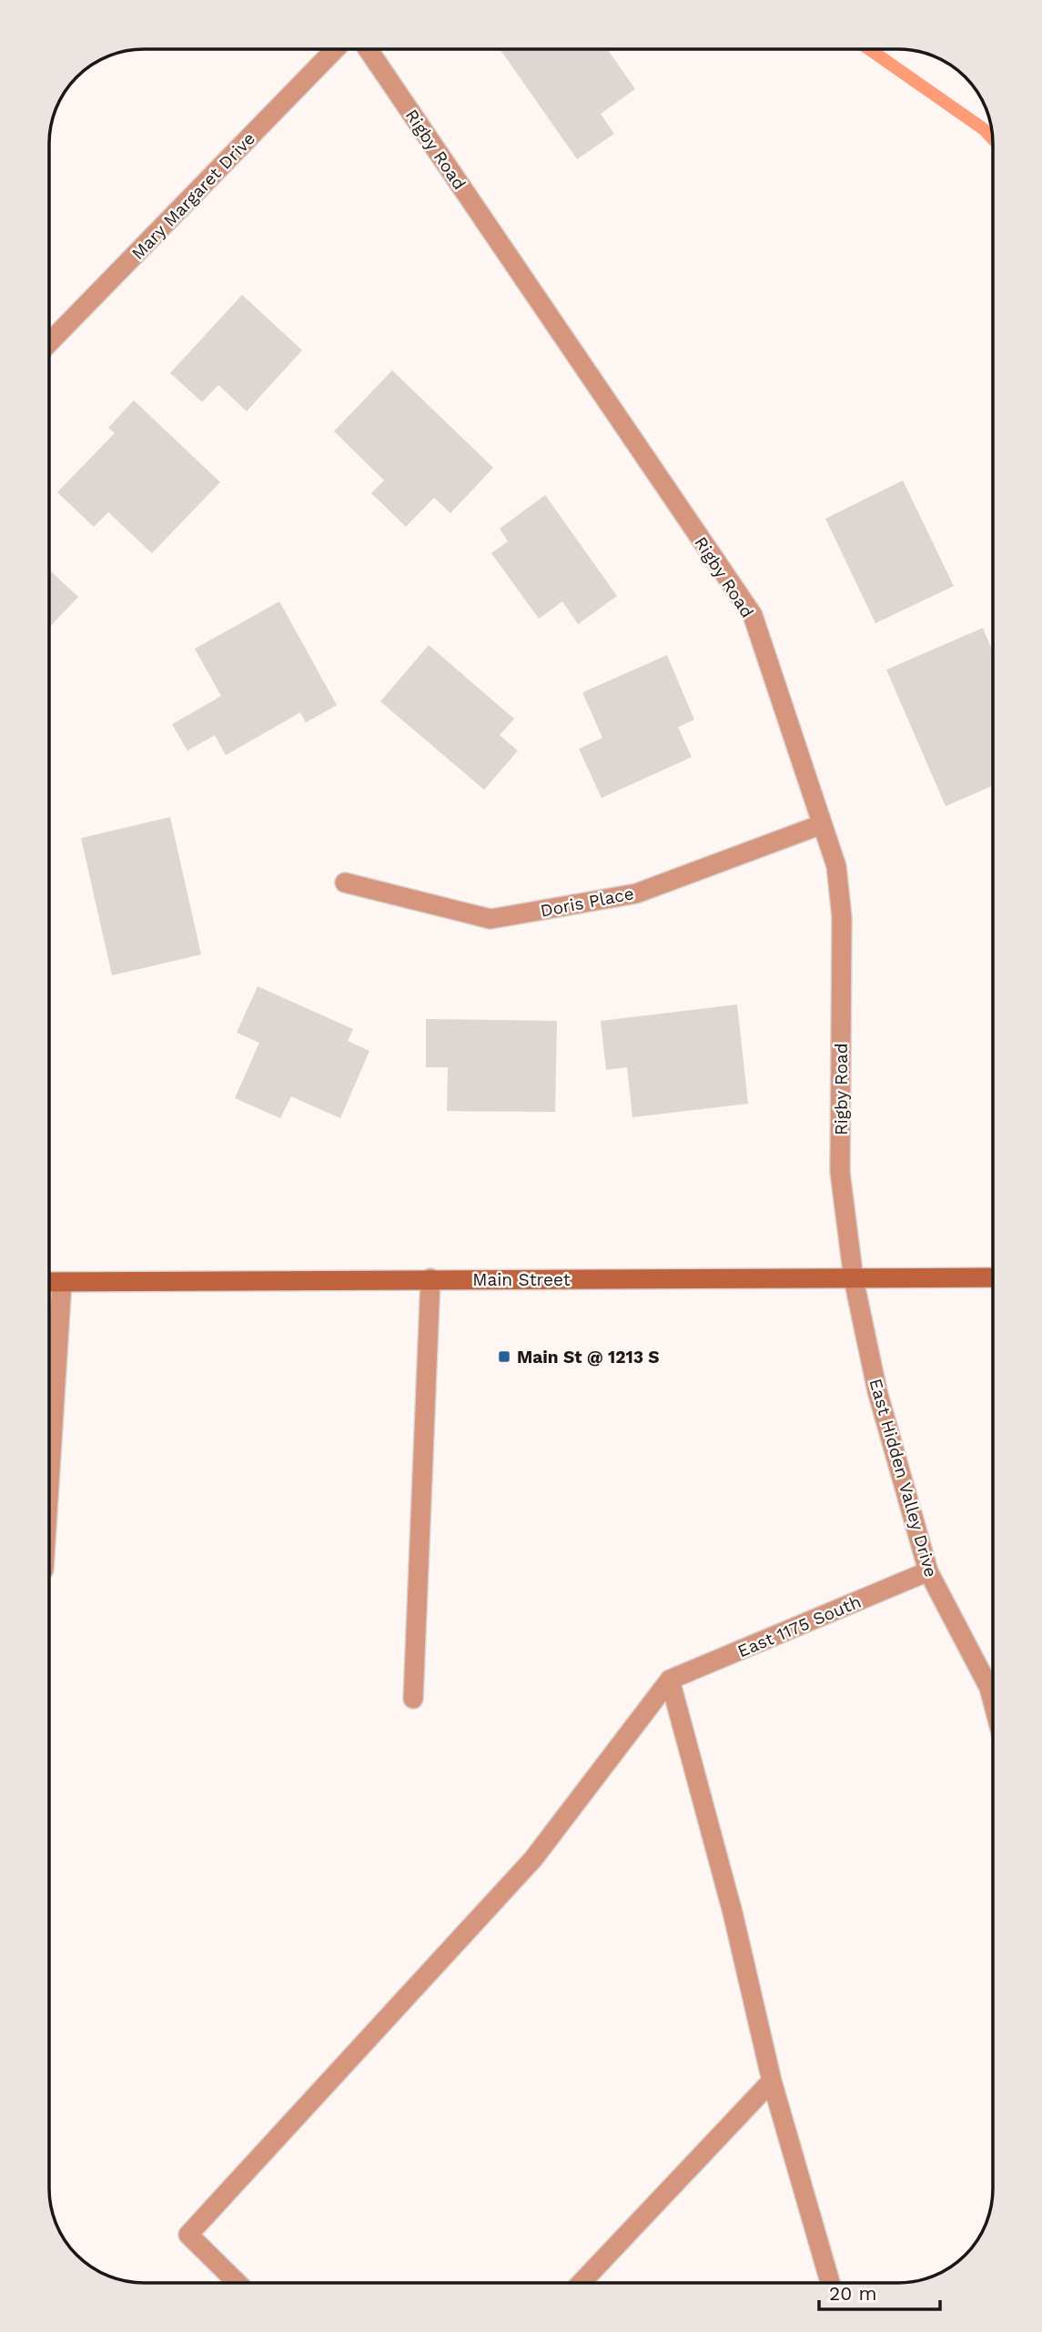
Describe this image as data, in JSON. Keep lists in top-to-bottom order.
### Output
{
  "streets": {
    "main road": ["Main Street"],
    "street": [
      "Rigby Road",
      "Mary Margaret Drive",
      "Doris Place",
      "East Hidden Valley Drive",
      "East 1175 South"
    ]
  },
  "crossings": [
    ["Rigby Road", "Doris Place"],
    ["Rigby Road", "Main Street"],
    ["Rigby Road", "East Hidden Valley Drive"],
    ["Main Street", "East Hidden Valley Drive"],
    ["East Hidden Valley Drive", "East 1175 South"]
  ],
  "places": {
    "transit": ["Main St @ 1213 S"]
  },
  "scale_bar": "20 m"
}
